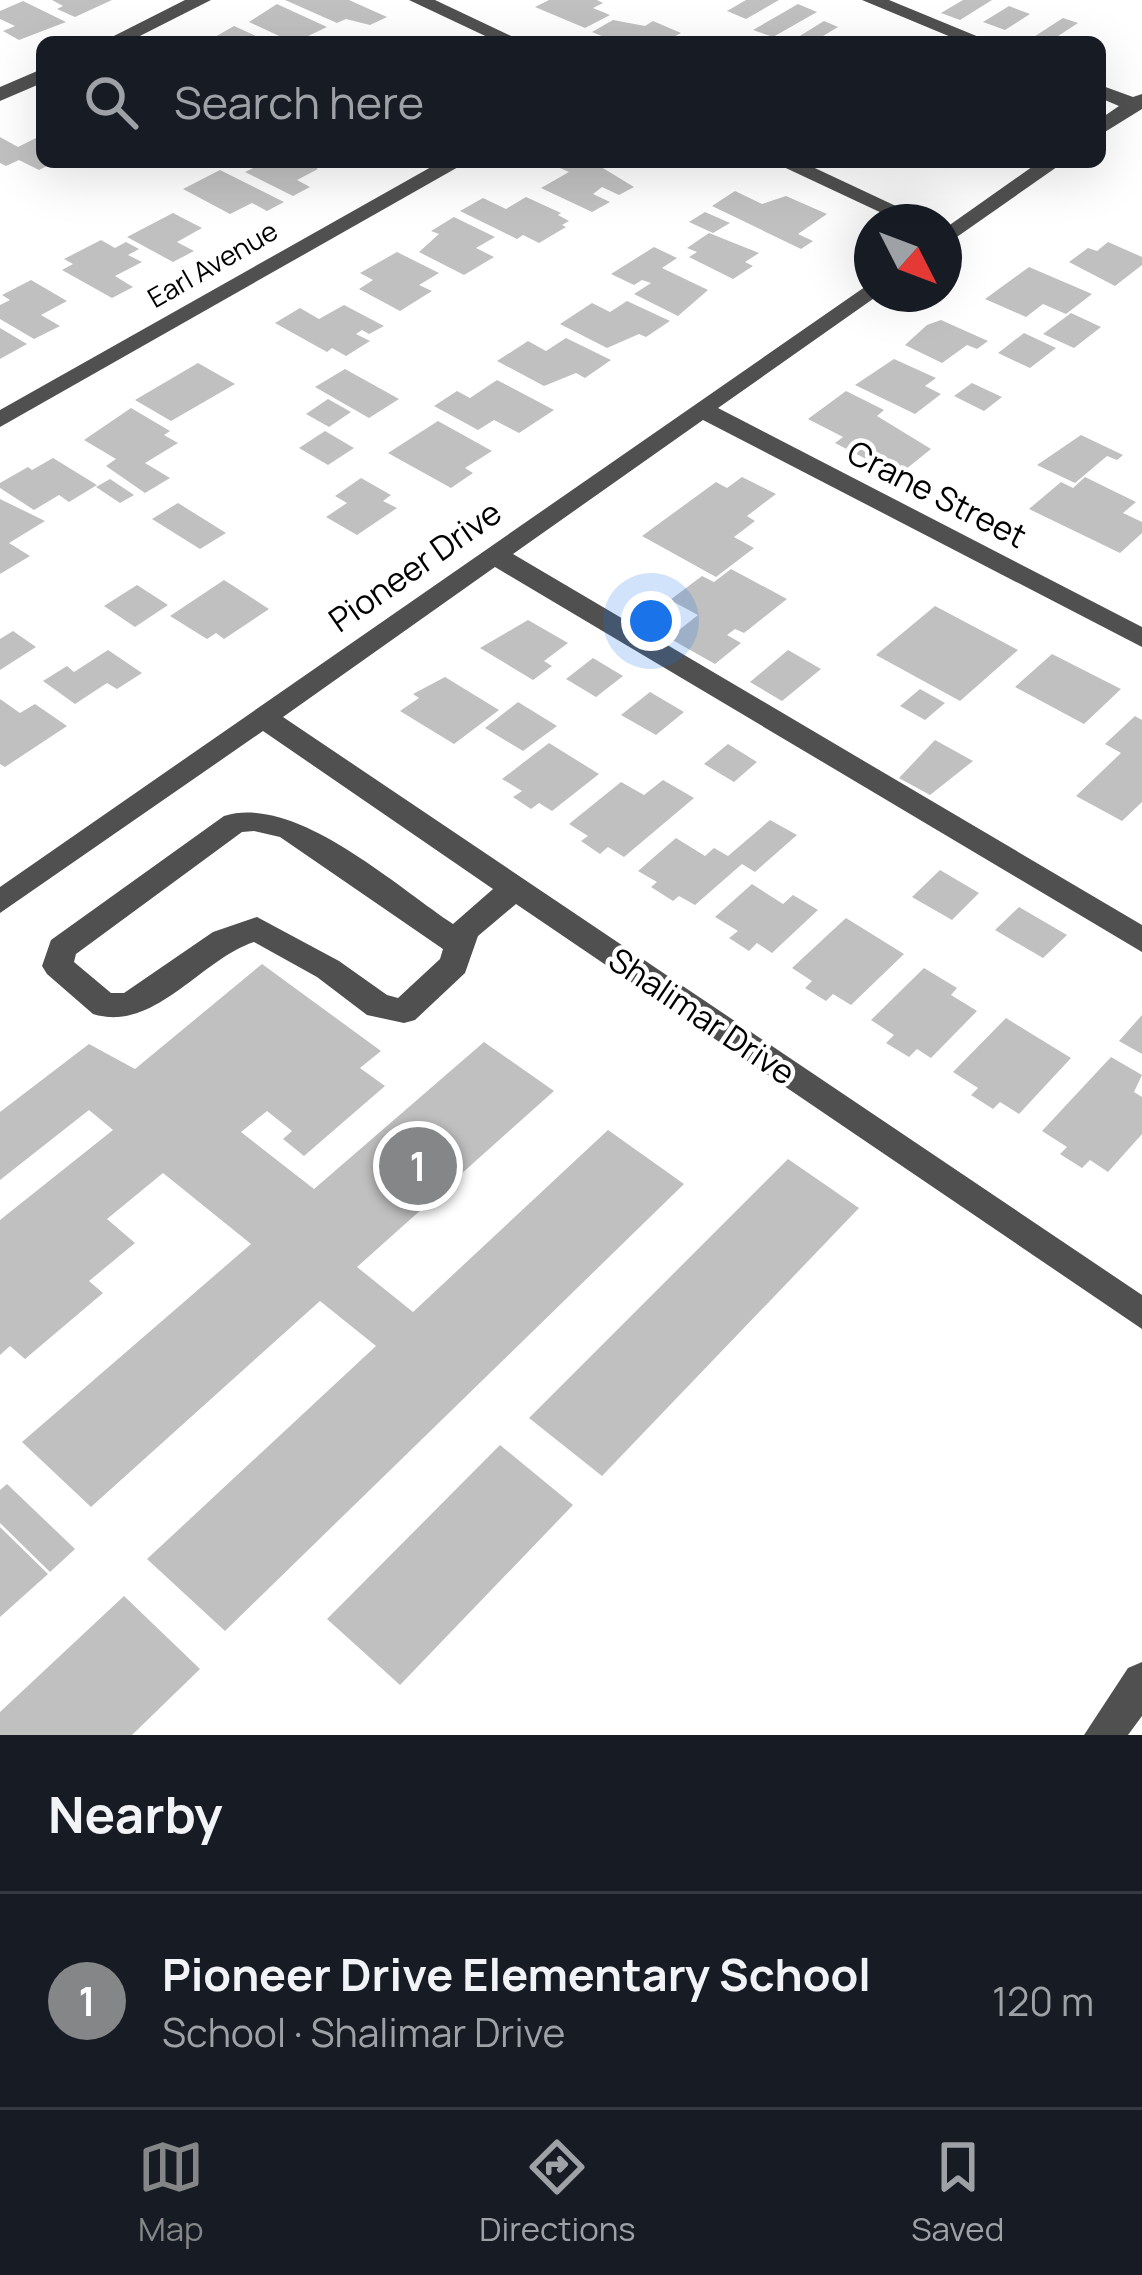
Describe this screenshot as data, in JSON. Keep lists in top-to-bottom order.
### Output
{
  "streets": {
    "street": [
      "Earl Avenue",
      "Crane Street",
      "Pioneer Drive",
      "Shalimar Drive"
    ]
  },
  "crossings": [
    ["Crane Street", "Pioneer Drive"],
    ["Pioneer Drive", "Shalimar Drive"]
  ],
  "north": "bottom right",
  "page": {
    "search": "Search here",
    "pins": "1",
    "heading": "Nearby",
    "list": [
      {
        "mark": "1",
        "name": "Pioneer Drive Elementary School",
        "note": "School · Shalimar Drive",
        "value": "120 m"
      }
    ],
    "nav": ["Map", "Directions", "Saved"]
  }
}
